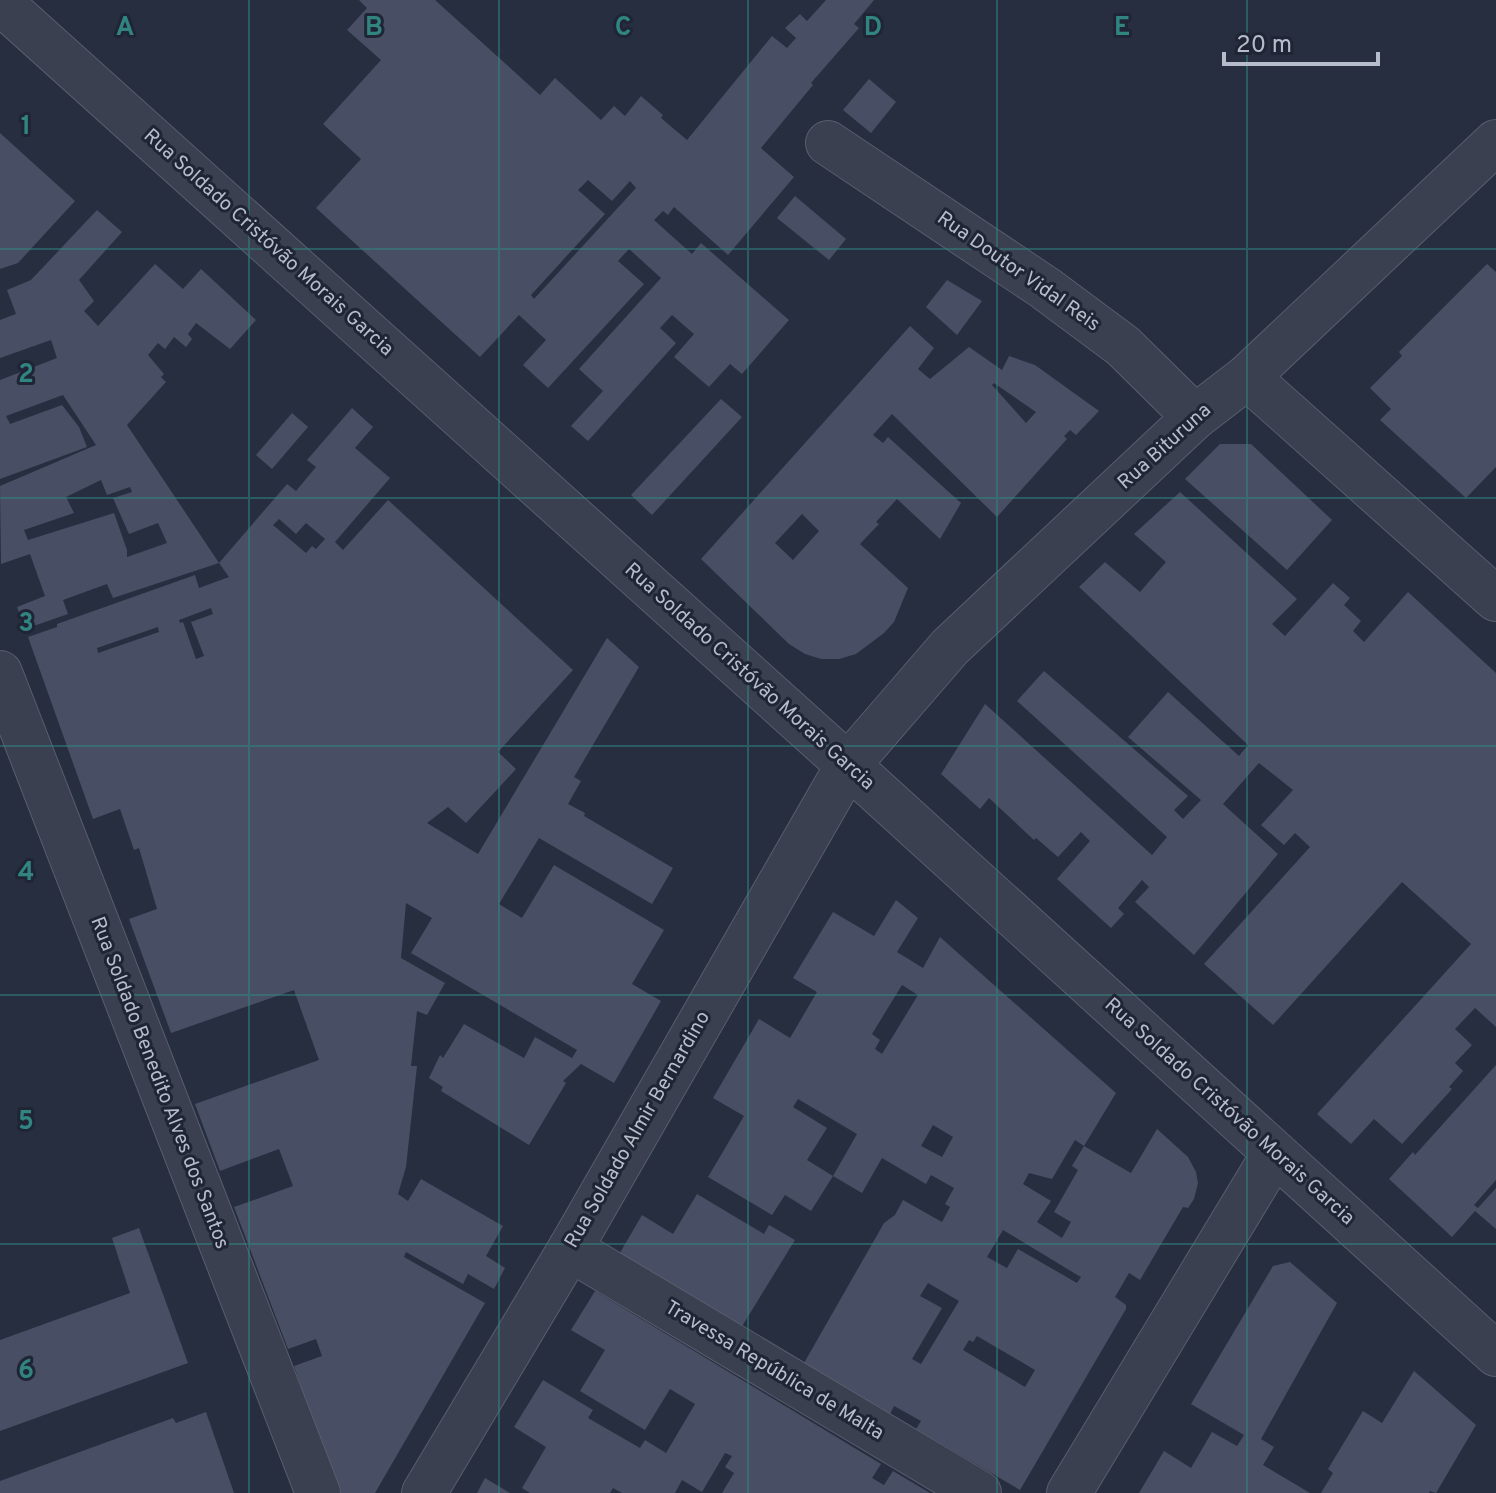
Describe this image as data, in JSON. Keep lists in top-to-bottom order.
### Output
{
  "streets": {
    "street": [
      "Rua Soldado Cristóvão Morais Garcia",
      "Rua Doutor Vidal Reis",
      "Rua Bituruna",
      "Rua Soldado Benedito Alves dos Santos",
      "Rua Soldado Almir Bernardino",
      "Travessa República de Malta"
    ]
  },
  "crossings": [
    ["Rua Soldado Cristóvão Morais Garcia", "Rua Bituruna"],
    ["Rua Soldado Cristóvão Morais Garcia", "Rua Soldado Almir Bernardino"],
    ["Rua Doutor Vidal Reis", "Rua Bituruna"],
    ["Rua Bituruna", "Rua Soldado Almir Bernardino"],
    ["Rua Soldado Almir Bernardino", "Travessa República de Malta"]
  ],
  "scale_bar": "20 m",
  "grid": {
    "columns": [
      "A",
      "B",
      "C",
      "D",
      "E"
    ],
    "rows": [
      "1",
      "2",
      "3",
      "4",
      "5",
      "6"
    ]
  }
}
